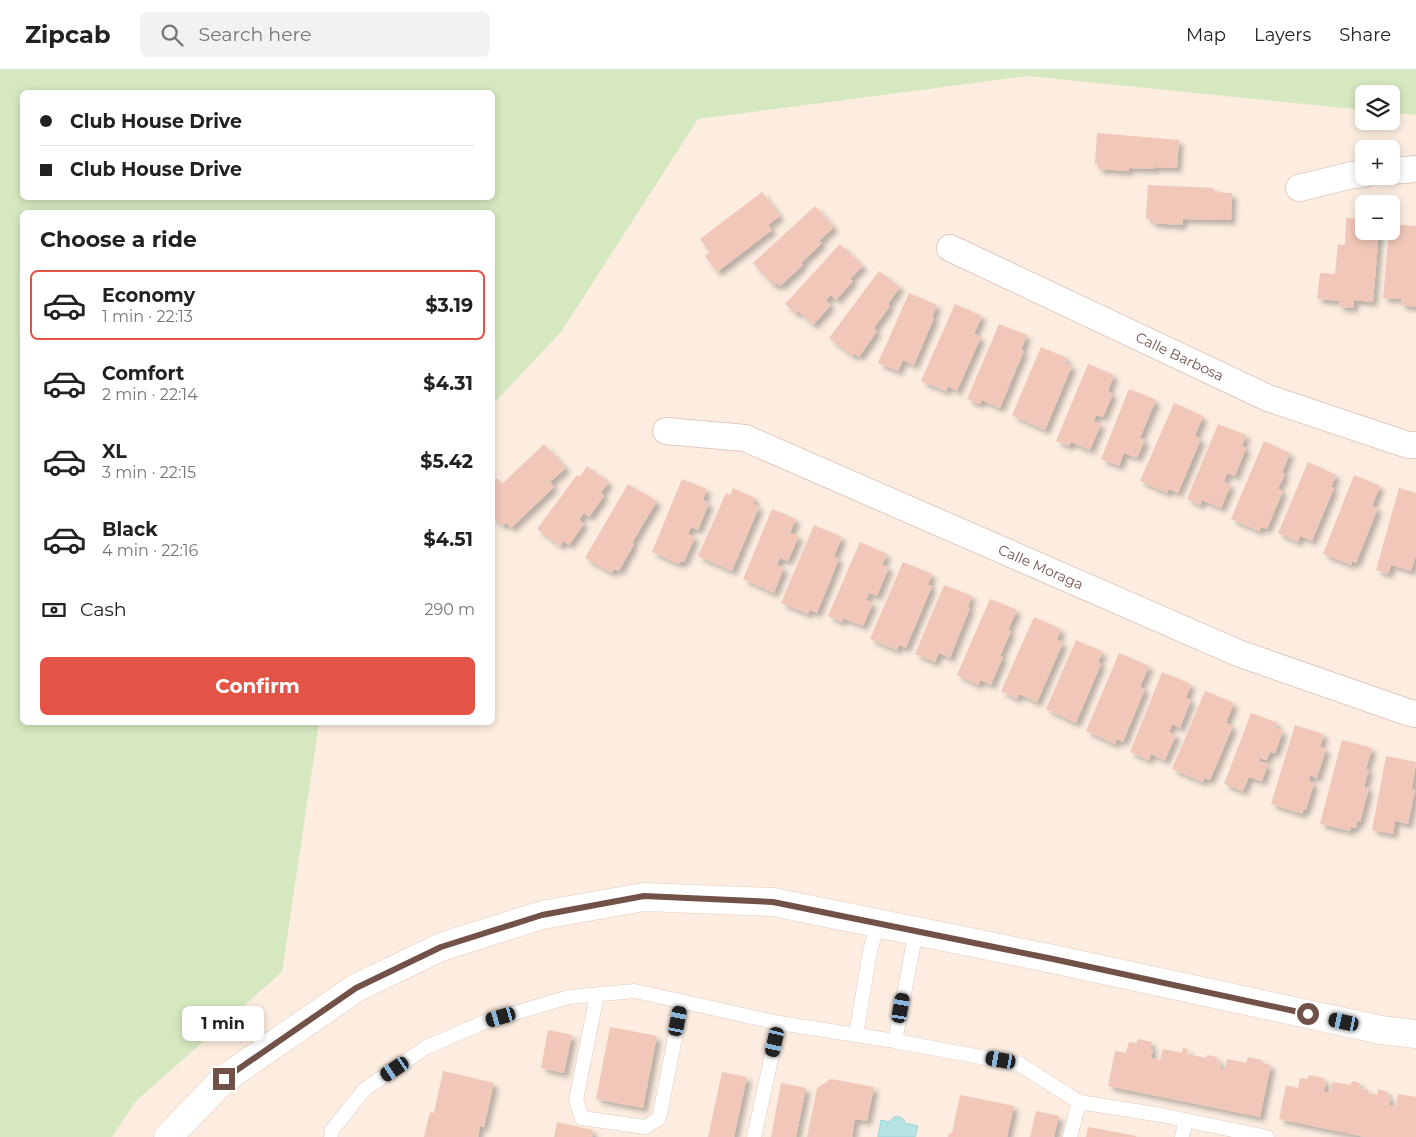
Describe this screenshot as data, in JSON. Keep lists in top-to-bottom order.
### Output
{
  "streets": {
    "street": ["Calle Barbosa", "Calle Moraga"]
  },
  "page": {
    "header": "Zipcab",
    "search": "Search here",
    "nav": ["Map", "Layers", "Share"],
    "map_buttons": ["+", "−"],
    "banner": ["Club House Drive", "Club House Drive"],
    "heading": "Choose a ride",
    "list": [
      {
        "name": "Economy",
        "note": "1 min · 22:13",
        "value": "$3.19"
      },
      {
        "name": "Comfort",
        "note": "2 min · 22:14",
        "value": "$4.31"
      },
      {
        "name": "XL",
        "note": "3 min · 22:15",
        "value": "$5.42"
      },
      {
        "name": "Black",
        "note": "4 min · 22:16",
        "value": "$4.51"
      }
    ],
    "pay": ["Cash", "290 m"],
    "buttons": "Confirm",
    "bubble": "1 min"
  }
}
